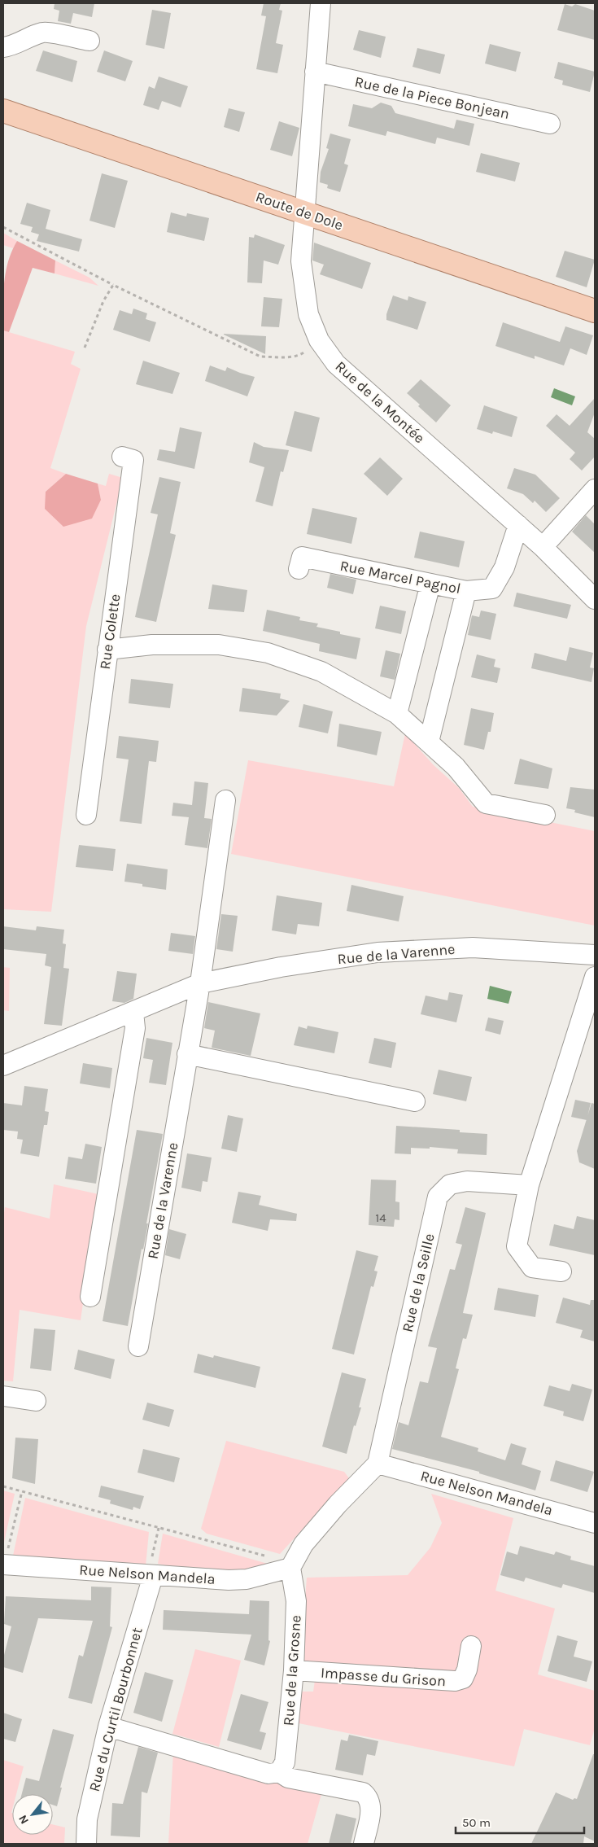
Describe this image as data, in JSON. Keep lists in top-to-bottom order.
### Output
{
  "streets": {
    "main road": ["Route de Dole"],
    "street": [
      "Rue de la Piece Bonjean",
      "Rue de la Montée",
      "Rue Marcel Pagnol",
      "Rue Colette",
      "Rue de la Varenne",
      "Rue de la Seille",
      "Rue Nelson Mandela",
      "Rue de la Grosne",
      "Impasse du Grison",
      "Rue du Curtil Bourbonnet"
    ]
  },
  "crossings": [
    ["Route de Dole", "Rue de la Montée"],
    ["Rue de la Montée", "Rue Marcel Pagnol"],
    ["Rue de la Seille", "Rue Nelson Mandela"],
    ["Rue Nelson Mandela", "Rue de la Grosne"],
    ["Rue Nelson Mandela", "Rue du Curtil Bourbonnet"],
    ["Rue de la Grosne", "Impasse du Grison"]
  ],
  "house_numbers": ["14"],
  "scale_bar": "50 m",
  "north": "bottom left"
}
